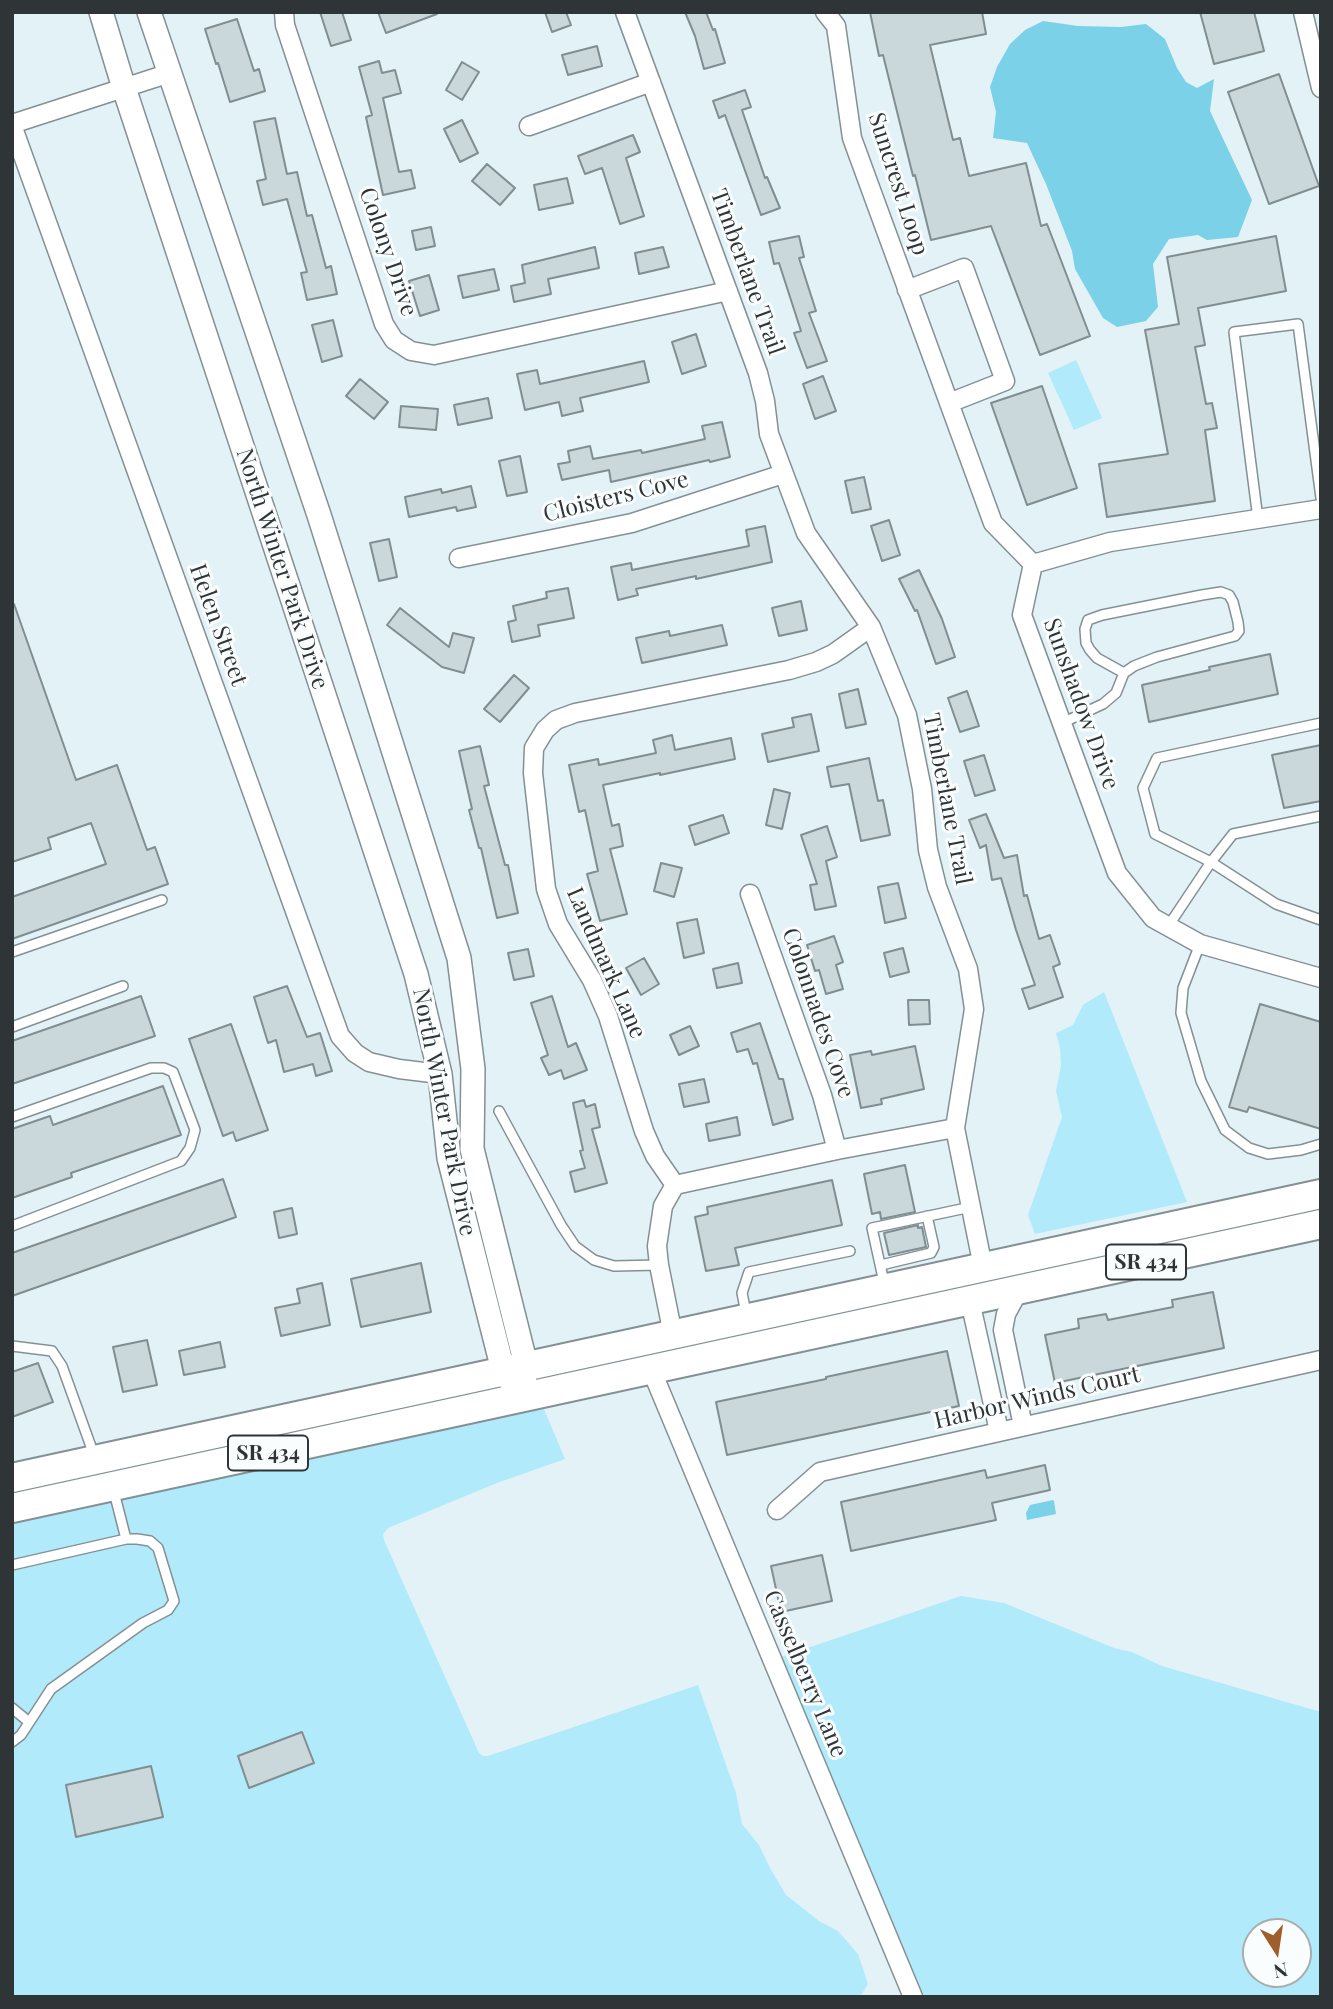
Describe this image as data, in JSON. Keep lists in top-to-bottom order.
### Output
{
  "streets": {
    "main road": ["SR 434"],
    "street": [
      "Suncrest Loop",
      "Colony Drive",
      "Timberlane Trail",
      "Cloisters Cove",
      "North Winter Park Drive",
      "Helen Street",
      "Sunshadow Drive",
      "Landmark Lane",
      "Colonnades Cove",
      "Harbor Winds Court",
      "Casselberry Lane"
    ]
  },
  "crossings": [
    ["Suncrest Loop", "Sunshadow Drive"],
    ["Colony Drive", "Timberlane Trail"],
    ["Timberlane Trail", "Cloisters Cove"],
    ["Timberlane Trail", "Landmark Lane"],
    ["Timberlane Trail", "SR 434"],
    ["North Winter Park Drive", "Helen Street"],
    ["North Winter Park Drive", "SR 434"],
    ["SR 434", "Casselberry Lane"]
  ],
  "north": "bottom"
}
